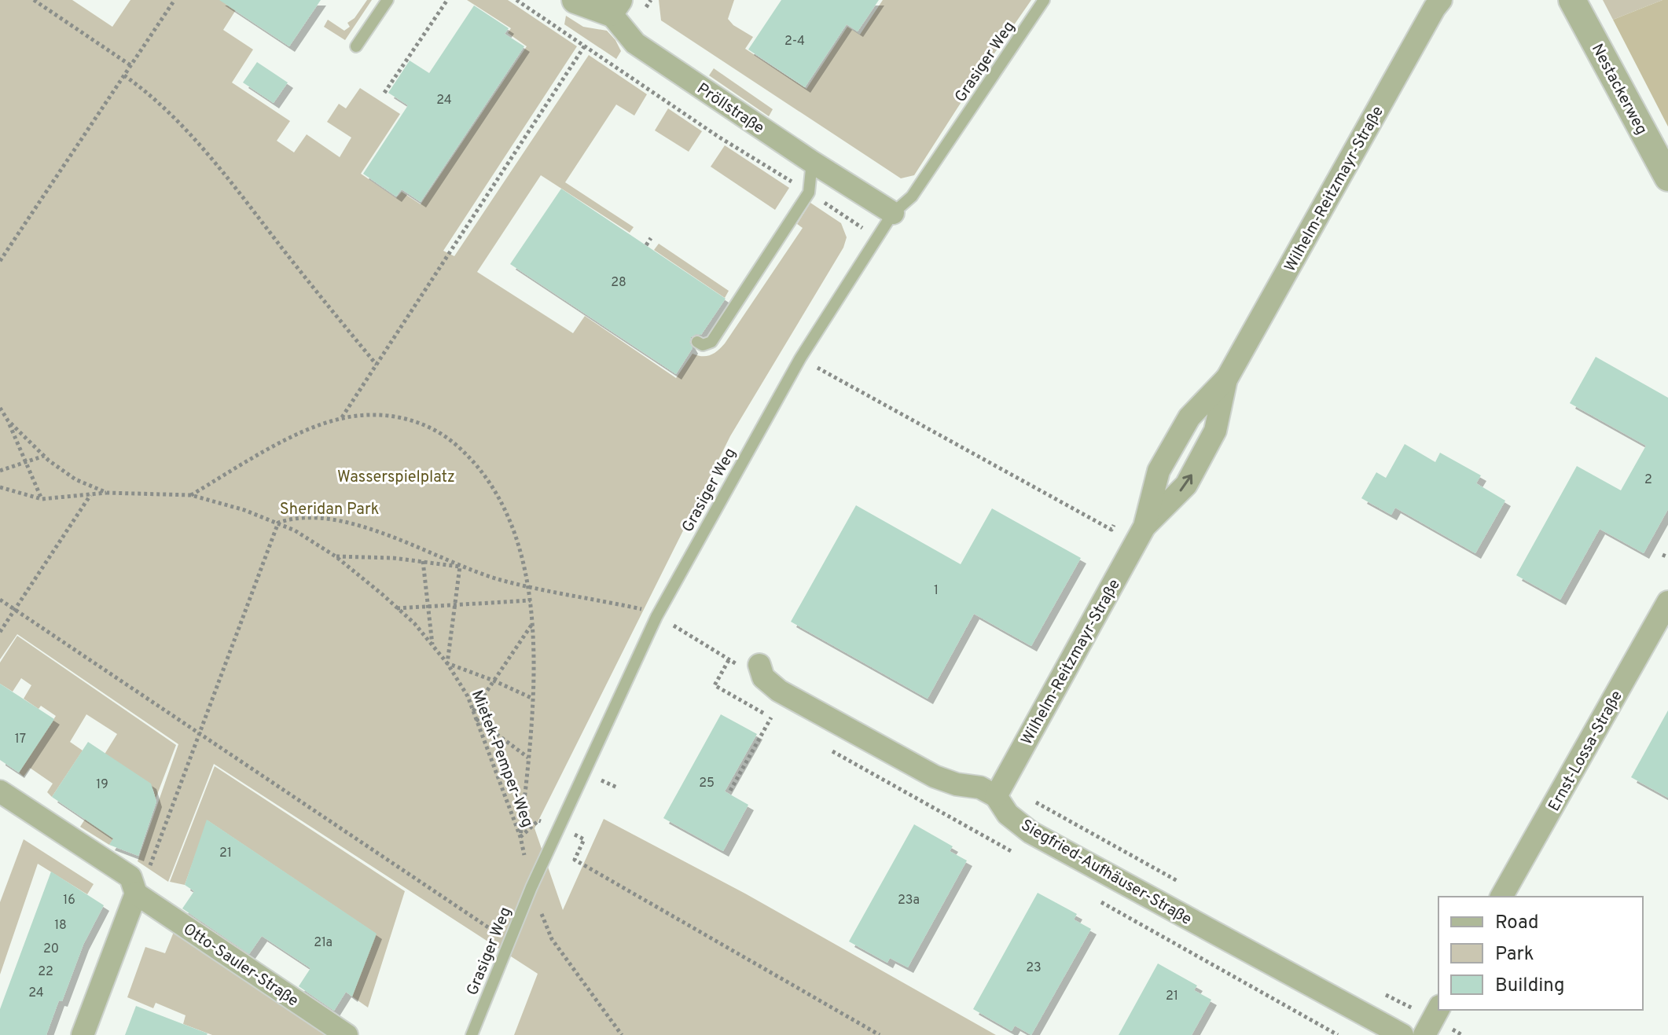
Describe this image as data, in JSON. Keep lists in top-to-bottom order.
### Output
{
  "streets": {
    "street": [
      "Nestackerweg",
      "Pröllstraße",
      "Wilhelm-Reitzmayr-Straße",
      "Ernst-Lossa-Straße",
      "Siegfried-Aufhäuser-Straße",
      "Otto-Sauler-Straße"
    ],
    "lane": ["Grasiger Weg"],
    "path": ["Mietek-Pemper-Weg"]
  },
  "crossings": [
    ["Grasiger Weg", "Pröllstraße"],
    ["Grasiger Weg", "Mietek-Pemper-Weg"],
    ["Wilhelm-Reitzmayr-Straße", "Siegfried-Aufhäuser-Straße"]
  ],
  "parks": ["Wasserspielplatz", "Sheridan Park"],
  "house_numbers": [
    "2-4",
    "24",
    "28",
    "2",
    "1",
    "17",
    "25",
    "19",
    "21",
    "16",
    "23a",
    "18",
    "21a",
    "20",
    "23",
    "22",
    "24",
    "21"
  ],
  "legend": ["Road", "Park", "Building"]
}
